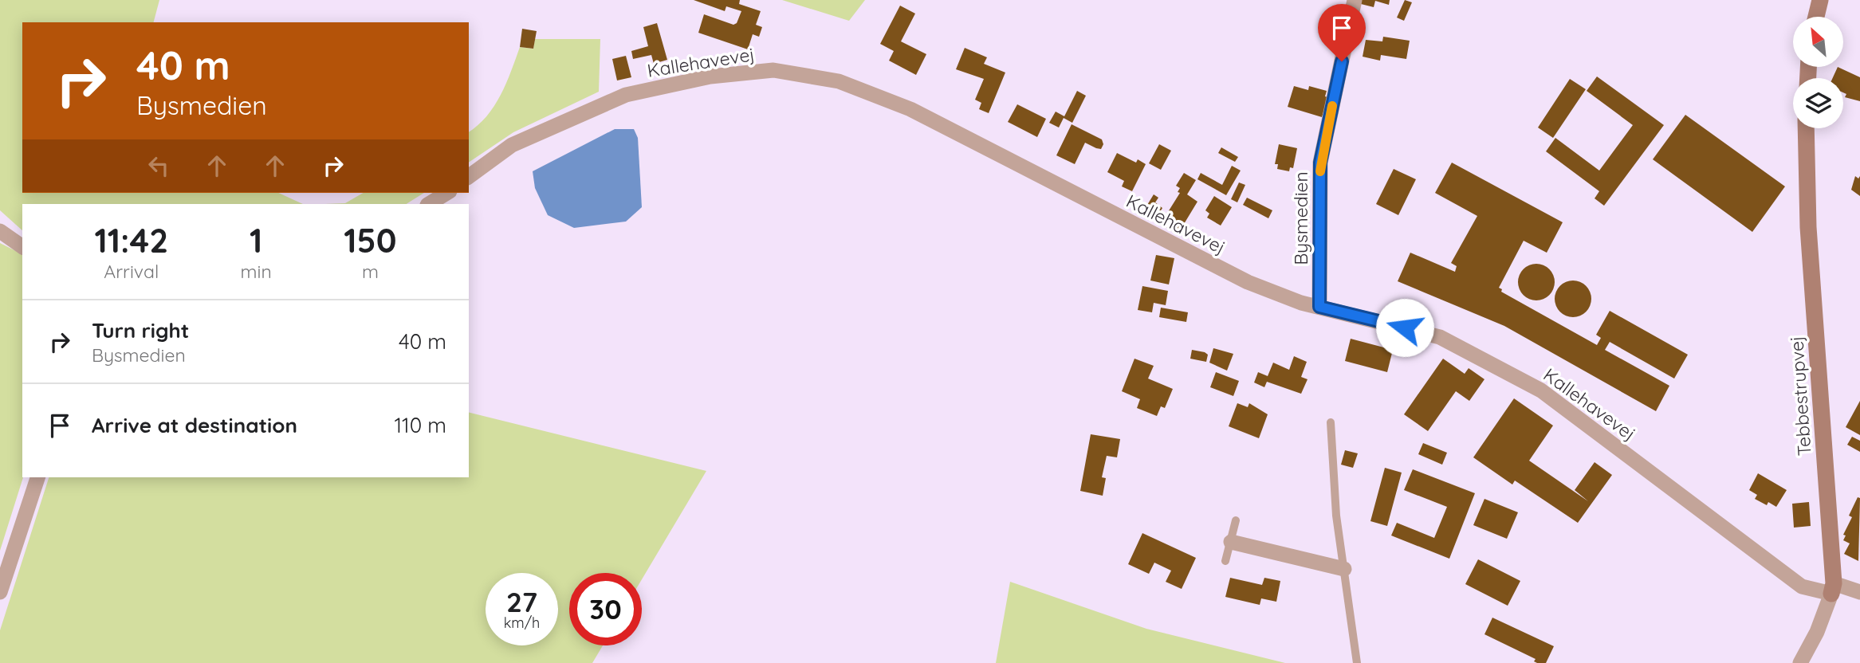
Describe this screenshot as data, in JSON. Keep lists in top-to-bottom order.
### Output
{
  "streets": {
    "street": ["Kallehavevej", "Bysmedien", "Tebbestrupvej"]
  },
  "crossings": [
    ["Kallehavevej", "Bysmedien"],
    ["Kallehavevej", "Tebbestrupvej"]
  ],
  "north": "top left",
  "page": {
    "turn": ["40 m", "Bysmedien"],
    "eta": [
      "11:42",
      "Arrival",
      "1",
      "min",
      "150",
      "m"
    ],
    "list": [
      {
        "name": "Turn right",
        "note": "Bysmedien",
        "value": "40 m"
      },
      {
        "name": "Arrive at destination",
        "value": "110 m"
      }
    ],
    "speed": "27 km/h",
    "limit": "30"
  }
}
